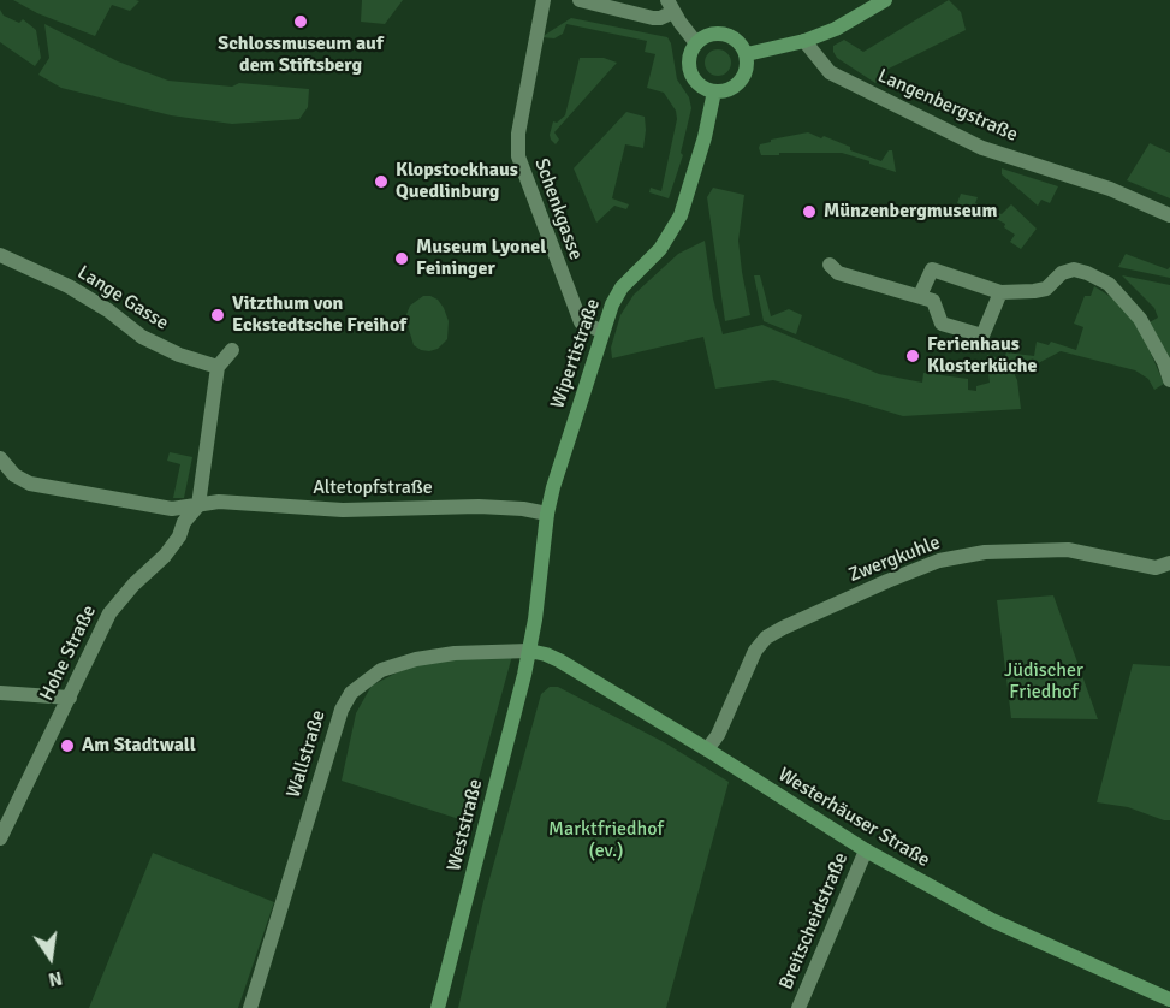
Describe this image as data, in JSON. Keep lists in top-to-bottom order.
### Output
{
  "streets": {
    "main road": ["Wipertistraße", "Westerhäuser Straße", "Weststraße"],
    "street": [
      "Langenbergstraße",
      "Schenkgasse",
      "Lange Gasse",
      "Altetopfstraße",
      "Zwergkuhle",
      "Hohe Straße",
      "Wallstraße",
      "Breitscheidstraße"
    ]
  },
  "crossings": [
    ["Schenkgasse", "Wipertistraße"],
    ["Wipertistraße", "Altetopfstraße"],
    ["Wipertistraße", "Wallstraße"],
    ["Wipertistraße", "Westerhäuser Straße"],
    ["Wipertistraße", "Weststraße"],
    ["Altetopfstraße", "Hohe Straße"],
    ["Zwergkuhle", "Westerhäuser Straße"],
    ["Wallstraße", "Westerhäuser Straße"],
    ["Wallstraße", "Weststraße"],
    ["Westerhäuser Straße", "Weststraße"],
    ["Westerhäuser Straße", "Breitscheidstraße"]
  ],
  "parks": ["Jüdischer Friedhof", "Marktfriedhof (ev.)"],
  "places": [
    "Schlossmuseum auf dem Stiftsberg",
    "Klopstockhaus Quedlinburg",
    "Münzenbergmuseum",
    "Museum Lyonel Feininger",
    "Vitzthum von Eckstedtsche Freihof",
    "Ferienhaus Klosterküche",
    "Am Stadtwall"
  ],
  "north": "bottom"
}
